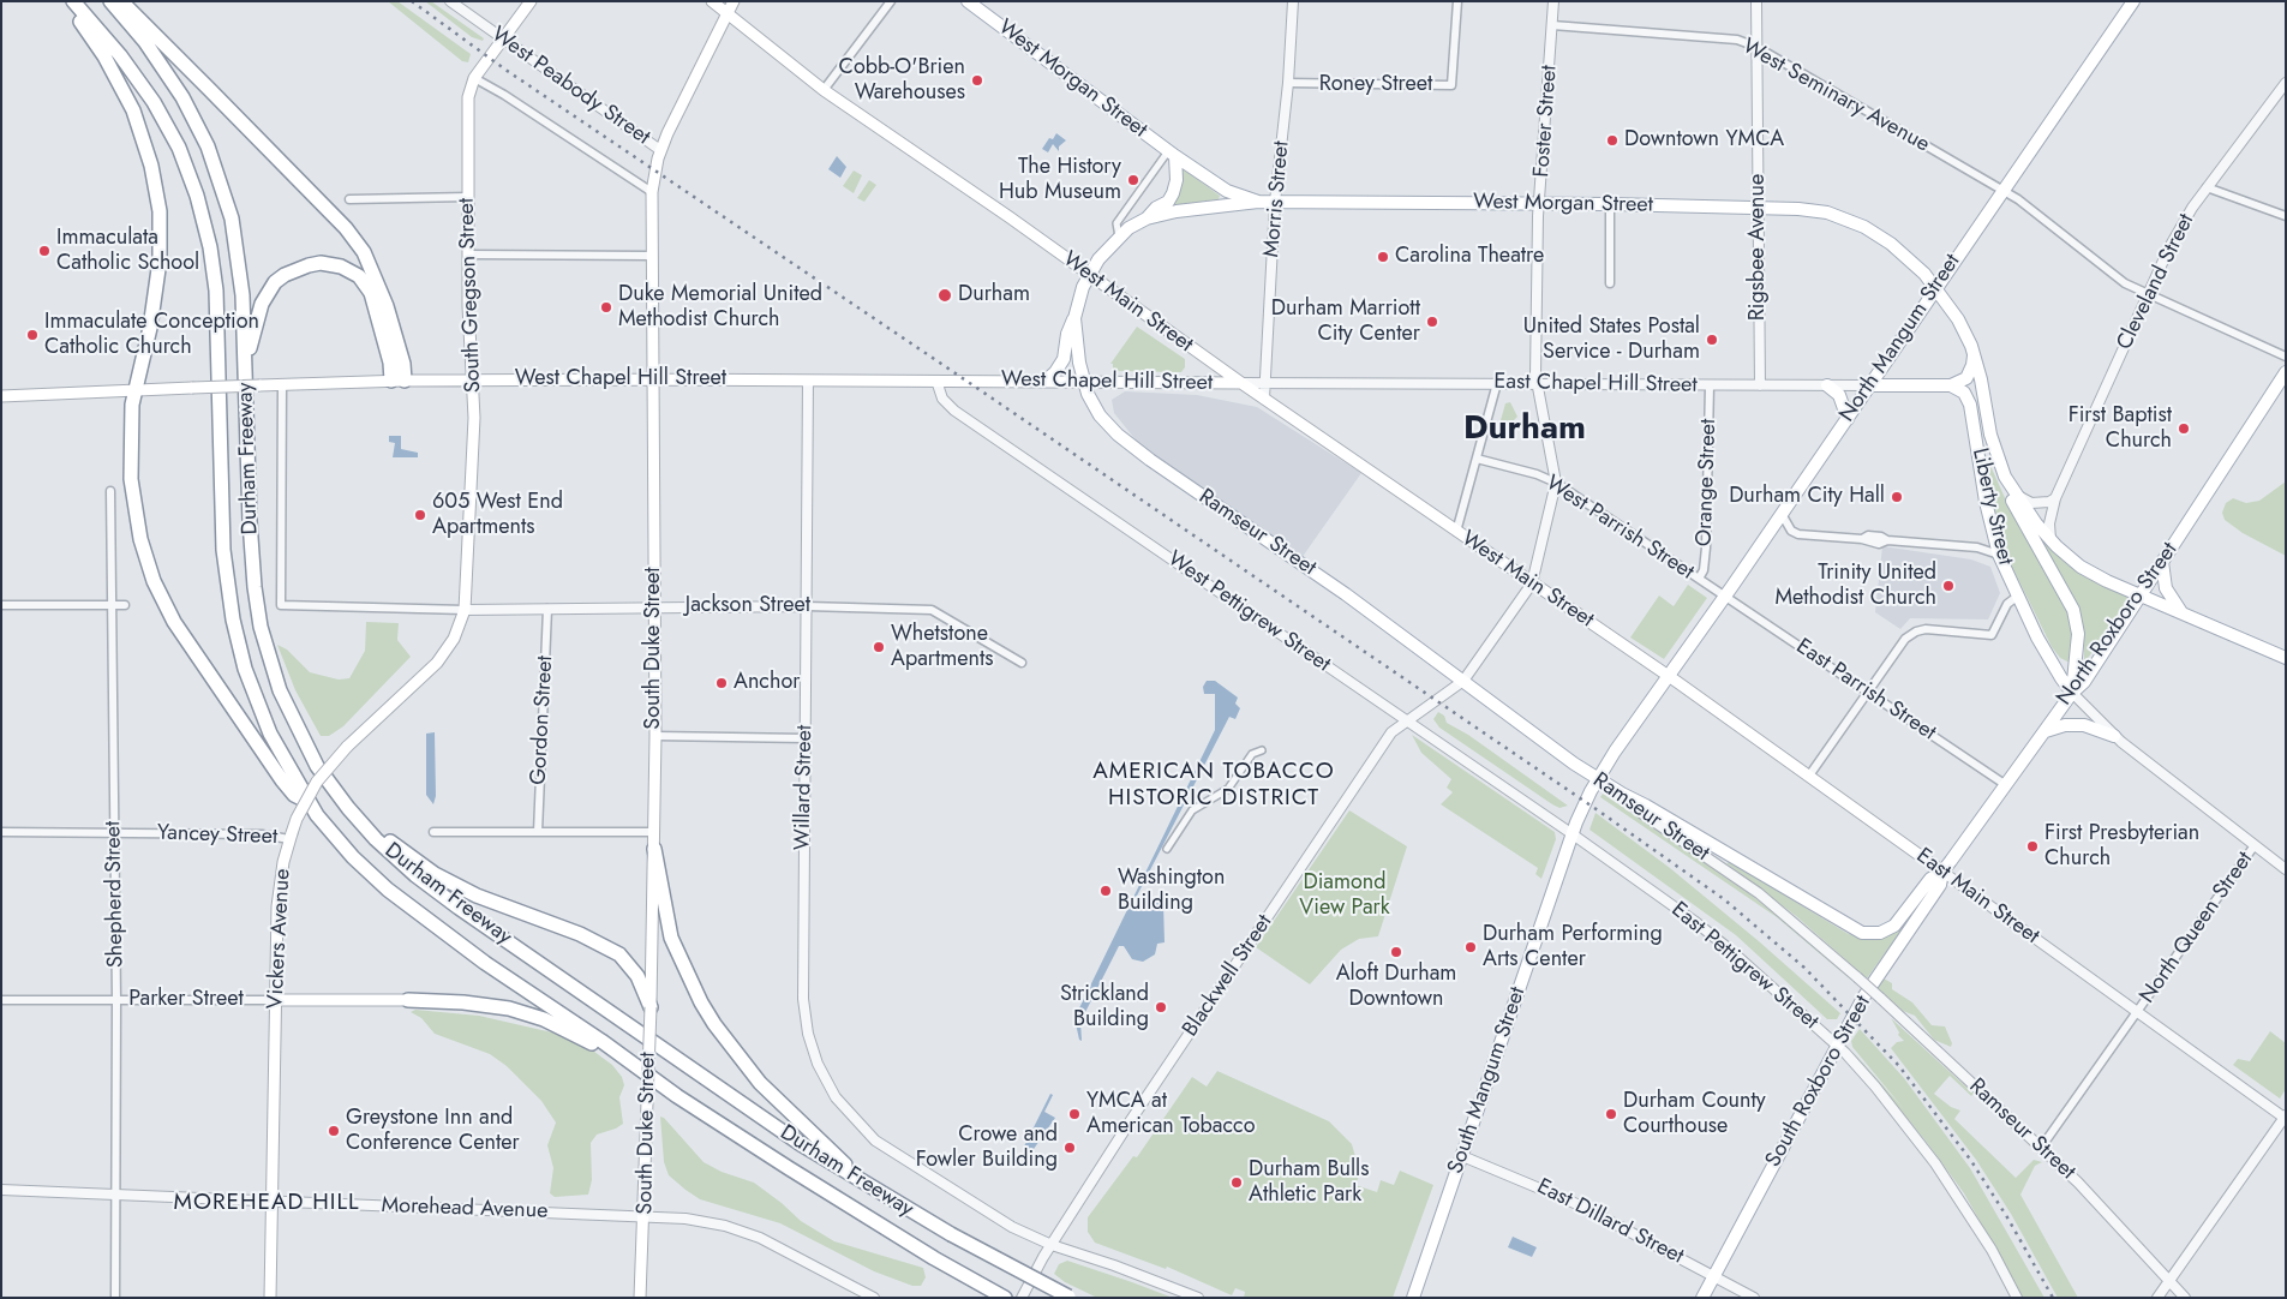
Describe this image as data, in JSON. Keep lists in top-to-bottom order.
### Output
{
  "streets": {
    "highway": ["Durham Freeway"],
    "main road": [
      "West Morgan Street",
      "South Gregson Street",
      "West Main Street",
      "North Mangum Street",
      "West Chapel Hill Street",
      "East Chapel Hill Street",
      "Liberty Street",
      "Ramseur Street",
      "North Roxboro Street",
      "South Duke Street",
      "East Main Street",
      "Vickers Avenue",
      "Parker Street",
      "South Mangum Street",
      "South Roxboro Street"
    ],
    "street": [
      "Roney Street",
      "West Peabody Street",
      "West Seminary Avenue",
      "Foster Street",
      "Morris Street",
      "Rigsbee Avenue",
      "Cleveland Street",
      "Orange Street",
      "West Parrish Street",
      "Jackson Street",
      "West Pettigrew Street",
      "East Parrish Street",
      "Gordon Street",
      "Willard Street",
      "Yancey Street",
      "Shepherd Street",
      "North Queen Street",
      "East Pettigrew Street",
      "Blackwell Street",
      "Morehead Avenue",
      "East Dillard Street"
    ]
  },
  "crossings": [
    ["West Morgan Street", "Foster Street"],
    ["West Morgan Street", "Morris Street"],
    ["West Morgan Street", "Rigsbee Avenue"],
    ["West Morgan Street", "North Mangum Street"],
    ["West Morgan Street", "Liberty Street"],
    ["Roney Street", "Morris Street"],
    ["West Peabody Street", "South Gregson Street"],
    ["West Peabody Street", "South Duke Street"],
    ["West Seminary Avenue", "Foster Street"],
    ["West Seminary Avenue", "Rigsbee Avenue"],
    ["West Seminary Avenue", "Cleveland Street"],
    ["West Seminary Avenue", "North Mangum Street"],
    ["Foster Street", "East Chapel Hill Street"],
    ["Foster Street", "West Parrish Street"],
    ["Morris Street", "West Main Street"],
    ["Morris Street", "East Chapel Hill Street"],
    ["Rigsbee Avenue", "East Chapel Hill Street"],
    ["South Gregson Street", "West Chapel Hill Street"],
    ["South Gregson Street", "Jackson Street"],
    ["South Gregson Street", "Vickers Avenue"],
    ["West Main Street", "North Mangum Street"],
    ["West Main Street", "West Chapel Hill Street"],
    ["West Main Street", "East Chapel Hill Street"],
    ["West Main Street", "South Duke Street"],
    ["West Main Street", "East Main Street"],
    ["West Main Street", "South Mangum Street"],
    ["North Mangum Street", "East Chapel Hill Street"],
    ["North Mangum Street", "West Parrish Street"],
    ["North Mangum Street", "East Parrish Street"],
    ["North Mangum Street", "East Main Street"],
    ["North Mangum Street", "South Mangum Street"],
    ["West Chapel Hill Street", "East Chapel Hill Street"],
    ["West Chapel Hill Street", "Ramseur Street"],
    ["West Chapel Hill Street", "Jackson Street"],
    ["West Chapel Hill Street", "West Pettigrew Street"],
    ["West Chapel Hill Street", "South Duke Street"],
    ["West Chapel Hill Street", "Willard Street"],
    ["East Chapel Hill Street", "Orange Street"],
    ["East Chapel Hill Street", "Liberty Street"],
    ["Orange Street", "West Parrish Street"],
    ["Liberty Street", "North Roxboro Street"],
    ["Liberty Street", "North Queen Street"],
    ["West Parrish Street", "East Parrish Street"],
    ["Ramseur Street", "North Queen Street"],
    ["Ramseur Street", "Blackwell Street"],
    ["Ramseur Street", "South Mangum Street"],
    ["Jackson Street", "South Duke Street"],
    ["Jackson Street", "Gordon Street"],
    ["Jackson Street", "Willard Street"],
    ["Jackson Street", "Vickers Avenue"],
    ["West Pettigrew Street", "East Pettigrew Street"],
    ["West Pettigrew Street", "Blackwell Street"],
    ["West Pettigrew Street", "South Mangum Street"],
    ["North Roxboro Street", "East Parrish Street"],
    ["North Roxboro Street", "East Main Street"],
    ["North Roxboro Street", "South Roxboro Street"],
    ["South Duke Street", "Morehead Avenue"],
    ["Willard Street", "Blackwell Street"],
    ["Yancey Street", "Shepherd Street"],
    ["Yancey Street", "Vickers Avenue"],
    ["Shepherd Street", "Parker Street"],
    ["Shepherd Street", "Morehead Avenue"],
    ["East Main Street", "North Queen Street"],
    ["East Main Street", "South Mangum Street"],
    ["East Main Street", "South Roxboro Street"],
    ["Vickers Avenue", "Parker Street"],
    ["Vickers Avenue", "Morehead Avenue"],
    ["East Pettigrew Street", "South Mangum Street"],
    ["East Pettigrew Street", "South Roxboro Street"],
    ["South Mangum Street", "East Dillard Street"],
    ["South Roxboro Street", "East Dillard Street"]
  ],
  "districts": ["Durham", "AMERICAN TOBACCO HISTORIC DISTRICT", "MOREHEAD HILL"],
  "parks": ["Diamond View Park"],
  "places": [
    "Cobb-O'Brien Warehouses",
    "Downtown YMCA",
    "The History Hub Museum",
    "Immaculata Catholic School",
    "Carolina Theatre",
    "Durham",
    "Duke Memorial United Methodist Church",
    "Durham Marriott City Center",
    "Immaculate Conception Catholic Church",
    "United States Postal Service - Durham",
    "First Baptist Church",
    "Durham City Hall",
    "605 West End Apartments",
    "Trinity United Methodist Church",
    "Whetstone Apartments",
    "Anchor",
    "First Presbyterian Church",
    "Washington Building",
    "Durham Performing Arts Center",
    "Aloft Durham Downtown",
    "Strickland Building",
    "YMCA at American Tobacco",
    "Durham County Courthouse",
    "Greystone Inn and Conference Center",
    "Crowe and Fowler Building",
    "Durham Bulls Athletic Park"
  ]
}
